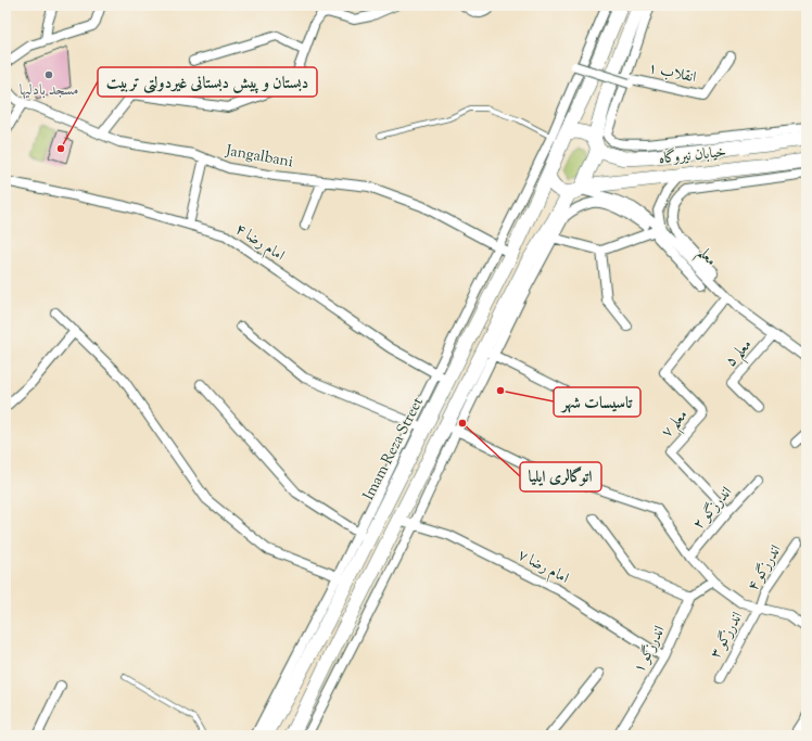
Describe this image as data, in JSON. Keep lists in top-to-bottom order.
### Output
{
  "streets": {
    "main road": ["خیابان نیروگاه", "Imam Reza Street"],
    "street": [
      "انقلاب ۱",
      "Jangalbani",
      "امام رضا ۴",
      "معلم",
      "معلم ۵",
      "معلم ۷",
      "اندرزگو ۲",
      "امام رضا ۷",
      "اندرزگو ۴",
      "اندرزگو ۳",
      "اندرزگو ۱"
    ]
  },
  "crossings": [
    ["خیابان نیروگاه", "معلم"],
    ["خیابان نیروگاه", "Imam Reza Street"],
    ["Jangalbani", "Imam Reza Street"],
    ["امام رضا ۴", "Imam Reza Street"],
    ["معلم", "معلم ۵"],
    ["معلم", "معلم ۷"],
    ["معلم ۷", "اندرزگو ۲"],
    ["امام رضا ۷", "اندرزگو ۱"],
    ["اندرزگو ۴", "اندرزگو ۳"]
  ],
  "places": [
    "مسجد بادلیها",
    "دبستان و پیش دبستانی غیردولتی تربیت",
    "تاسیسات شهر",
    "اتوگالری ایلیا"
  ]
}
